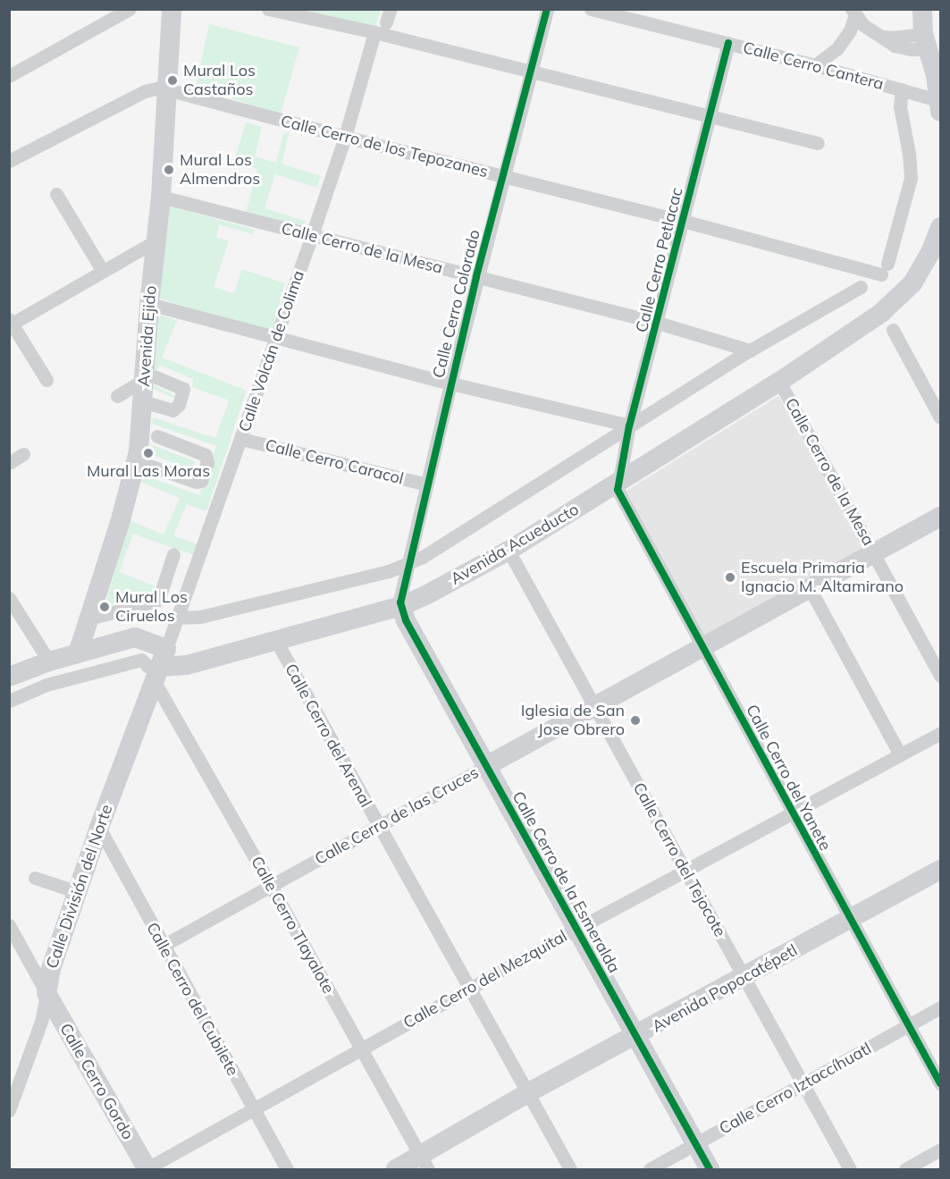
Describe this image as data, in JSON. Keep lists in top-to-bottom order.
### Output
{
  "streets": {
    "street": [
      "Calle Cerro Cantera",
      "Calle Cerro de los Tepozanes",
      "Calle Cerro de la Mesa",
      "Calle Cerro Petlacac",
      "Calle Cerro Colorado",
      "Avenida Ejido",
      "Calle Volcán de Colima",
      "Calle Cerro Caracol",
      "Avenida Acueducto",
      "Calle Cerro del Arenal",
      "Calle Cerro del Yanete",
      "Calle Cerro de las Cruces",
      "Calle Cerro del Tejocote",
      "Calle Cerro de la Esmeralda",
      "Calle División del Norte",
      "Calle Cerro Tlayalote",
      "Calle Cerro del Mezquital",
      "Avenida Popocatépetl",
      "Calle Cerro del Cubilete",
      "Calle Cerro Gordo",
      "Calle Cerro Iztaccíhuatl"
    ]
  },
  "crossings": [
    ["Calle Cerro Cantera", "Calle Cerro de los Tepozanes"],
    ["Calle Cerro Cantera", "Calle Cerro Petlacac"],
    ["Calle Cerro de los Tepozanes", "Calle Cerro Petlacac"],
    ["Calle Cerro de los Tepozanes", "Calle Cerro Colorado"],
    ["Calle Cerro de los Tepozanes", "Avenida Ejido"],
    ["Calle Cerro de los Tepozanes", "Calle Volcán de Colima"],
    ["Calle Cerro de la Mesa", "Calle Cerro Petlacac"],
    ["Calle Cerro de la Mesa", "Calle Cerro Colorado"],
    ["Calle Cerro de la Mesa", "Avenida Ejido"],
    ["Calle Cerro de la Mesa", "Calle Volcán de Colima"],
    ["Calle Cerro de la Mesa", "Avenida Acueducto"],
    ["Calle Cerro de la Mesa", "Calle Cerro de las Cruces"],
    ["Calle Cerro Petlacac", "Avenida Acueducto"],
    ["Calle Cerro Petlacac", "Calle Cerro del Yanete"],
    ["Calle Cerro Colorado", "Calle Cerro Caracol"],
    ["Calle Cerro Colorado", "Avenida Acueducto"],
    ["Calle Cerro Colorado", "Calle Cerro de la Esmeralda"],
    ["Avenida Ejido", "Avenida Acueducto"],
    ["Calle Volcán de Colima", "Calle Cerro Caracol"],
    ["Calle Volcán de Colima", "Avenida Acueducto"],
    ["Calle Volcán de Colima", "Calle División del Norte"],
    ["Calle Volcán de Colima", "Calle Cerro Tlayalote"],
    ["Avenida Acueducto", "Calle Cerro del Arenal"],
    ["Avenida Acueducto", "Calle Cerro del Yanete"],
    ["Avenida Acueducto", "Calle Cerro del Tejocote"],
    ["Avenida Acueducto", "Calle Cerro de la Esmeralda"],
    ["Avenida Acueducto", "Calle División del Norte"],
    ["Avenida Acueducto", "Calle Cerro Tlayalote"],
    ["Calle Cerro del Arenal", "Calle Cerro de las Cruces"],
    ["Calle Cerro del Arenal", "Calle Cerro del Mezquital"],
    ["Calle Cerro del Arenal", "Avenida Popocatépetl"],
    ["Calle Cerro del Yanete", "Calle Cerro de las Cruces"],
    ["Calle Cerro del Yanete", "Calle Cerro del Mezquital"],
    ["Calle Cerro del Yanete", "Avenida Popocatépetl"],
    ["Calle Cerro del Yanete", "Calle Cerro Iztaccíhuatl"],
    ["Calle Cerro de las Cruces", "Calle Cerro del Tejocote"],
    ["Calle Cerro de las Cruces", "Calle Cerro de la Esmeralda"],
    ["Calle Cerro de las Cruces", "Calle Cerro Tlayalote"],
    ["Calle Cerro de las Cruces", "Calle Cerro del Cubilete"],
    ["Calle Cerro del Tejocote", "Calle Cerro del Mezquital"],
    ["Calle Cerro del Tejocote", "Avenida Popocatépetl"],
    ["Calle Cerro del Tejocote", "Calle Cerro Iztaccíhuatl"],
    ["Calle Cerro de la Esmeralda", "Calle Cerro del Mezquital"],
    ["Calle Cerro de la Esmeralda", "Avenida Popocatépetl"],
    ["Calle Cerro de la Esmeralda", "Calle Cerro Iztaccíhuatl"],
    ["Calle División del Norte", "Calle Cerro Tlayalote"],
    ["Calle División del Norte", "Calle Cerro del Cubilete"],
    ["Calle División del Norte", "Calle Cerro Gordo"],
    ["Calle Cerro Tlayalote", "Calle Cerro del Mezquital"],
    ["Calle Cerro Tlayalote", "Avenida Popocatépetl"],
    ["Calle Cerro del Mezquital", "Calle Cerro del Cubilete"],
    ["Calle Cerro del Mezquital", "Calle Cerro Gordo"]
  ],
  "places": [
    "Mural Los Castaños",
    "Mural Los Almendros",
    "Mural Las Moras",
    "Escuela Primaria Ignacio M. Altamirano",
    "Mural Los Ciruelos",
    "Iglesia de San Jose Obrero"
  ]
}
